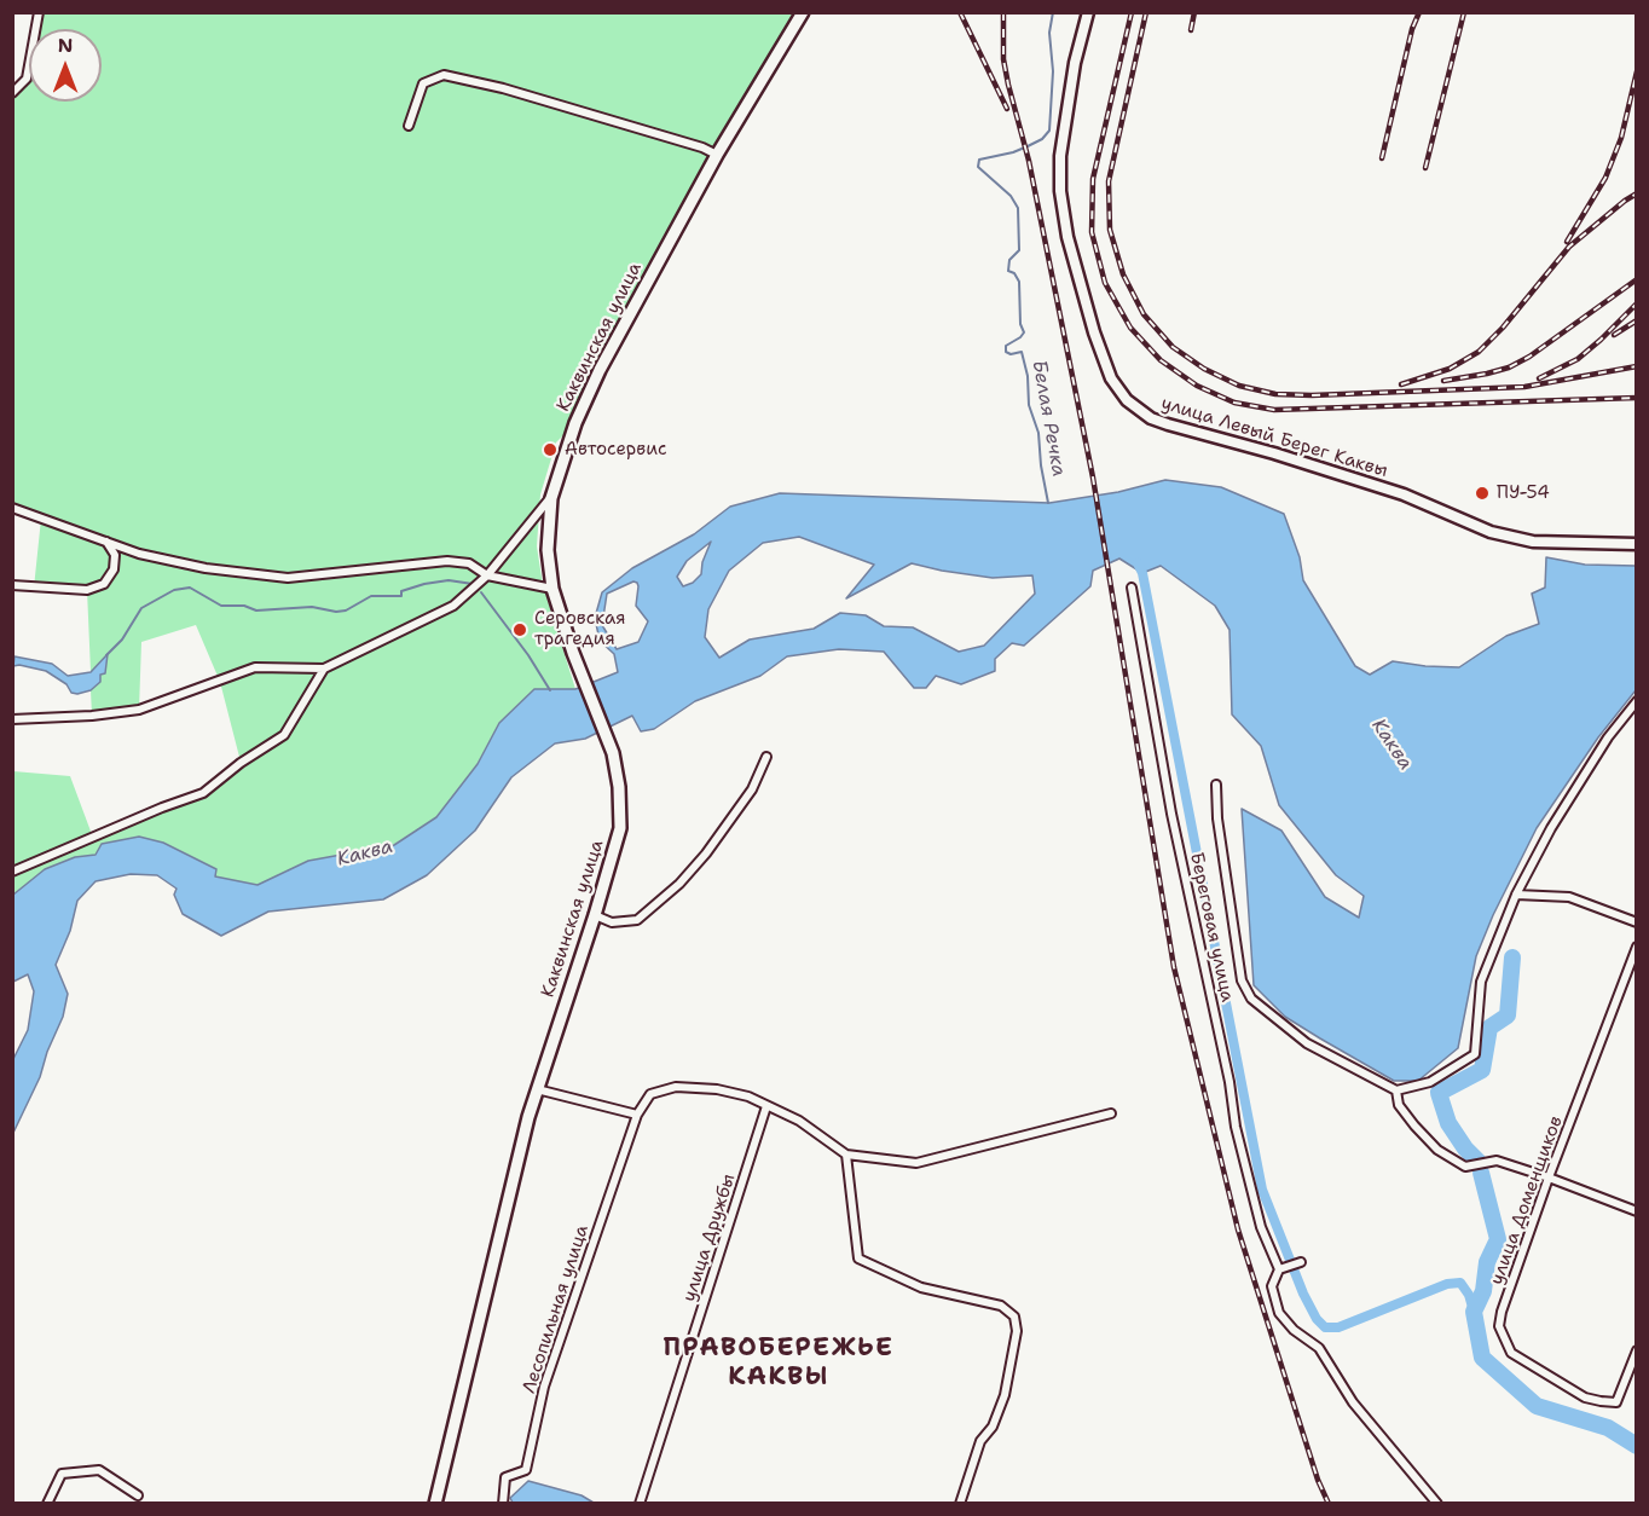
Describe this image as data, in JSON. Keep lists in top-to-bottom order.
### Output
{
  "streets": {
    "main road": ["Каквинская улица", "улица Левый Берег Каквы"],
    "street": [
      "Береговая улица",
      "улица Доменщиков",
      "улица Дружбы",
      "Лесопильная улица"
    ]
  },
  "districts": ["ПРАВОБЕРЕЖЬЕ КАКВЫ"],
  "water": ["Белая Речка", "Каква"],
  "places": ["Автосервис", "ПУ-54", "Серовская трагедия"],
  "north": "top"
}
